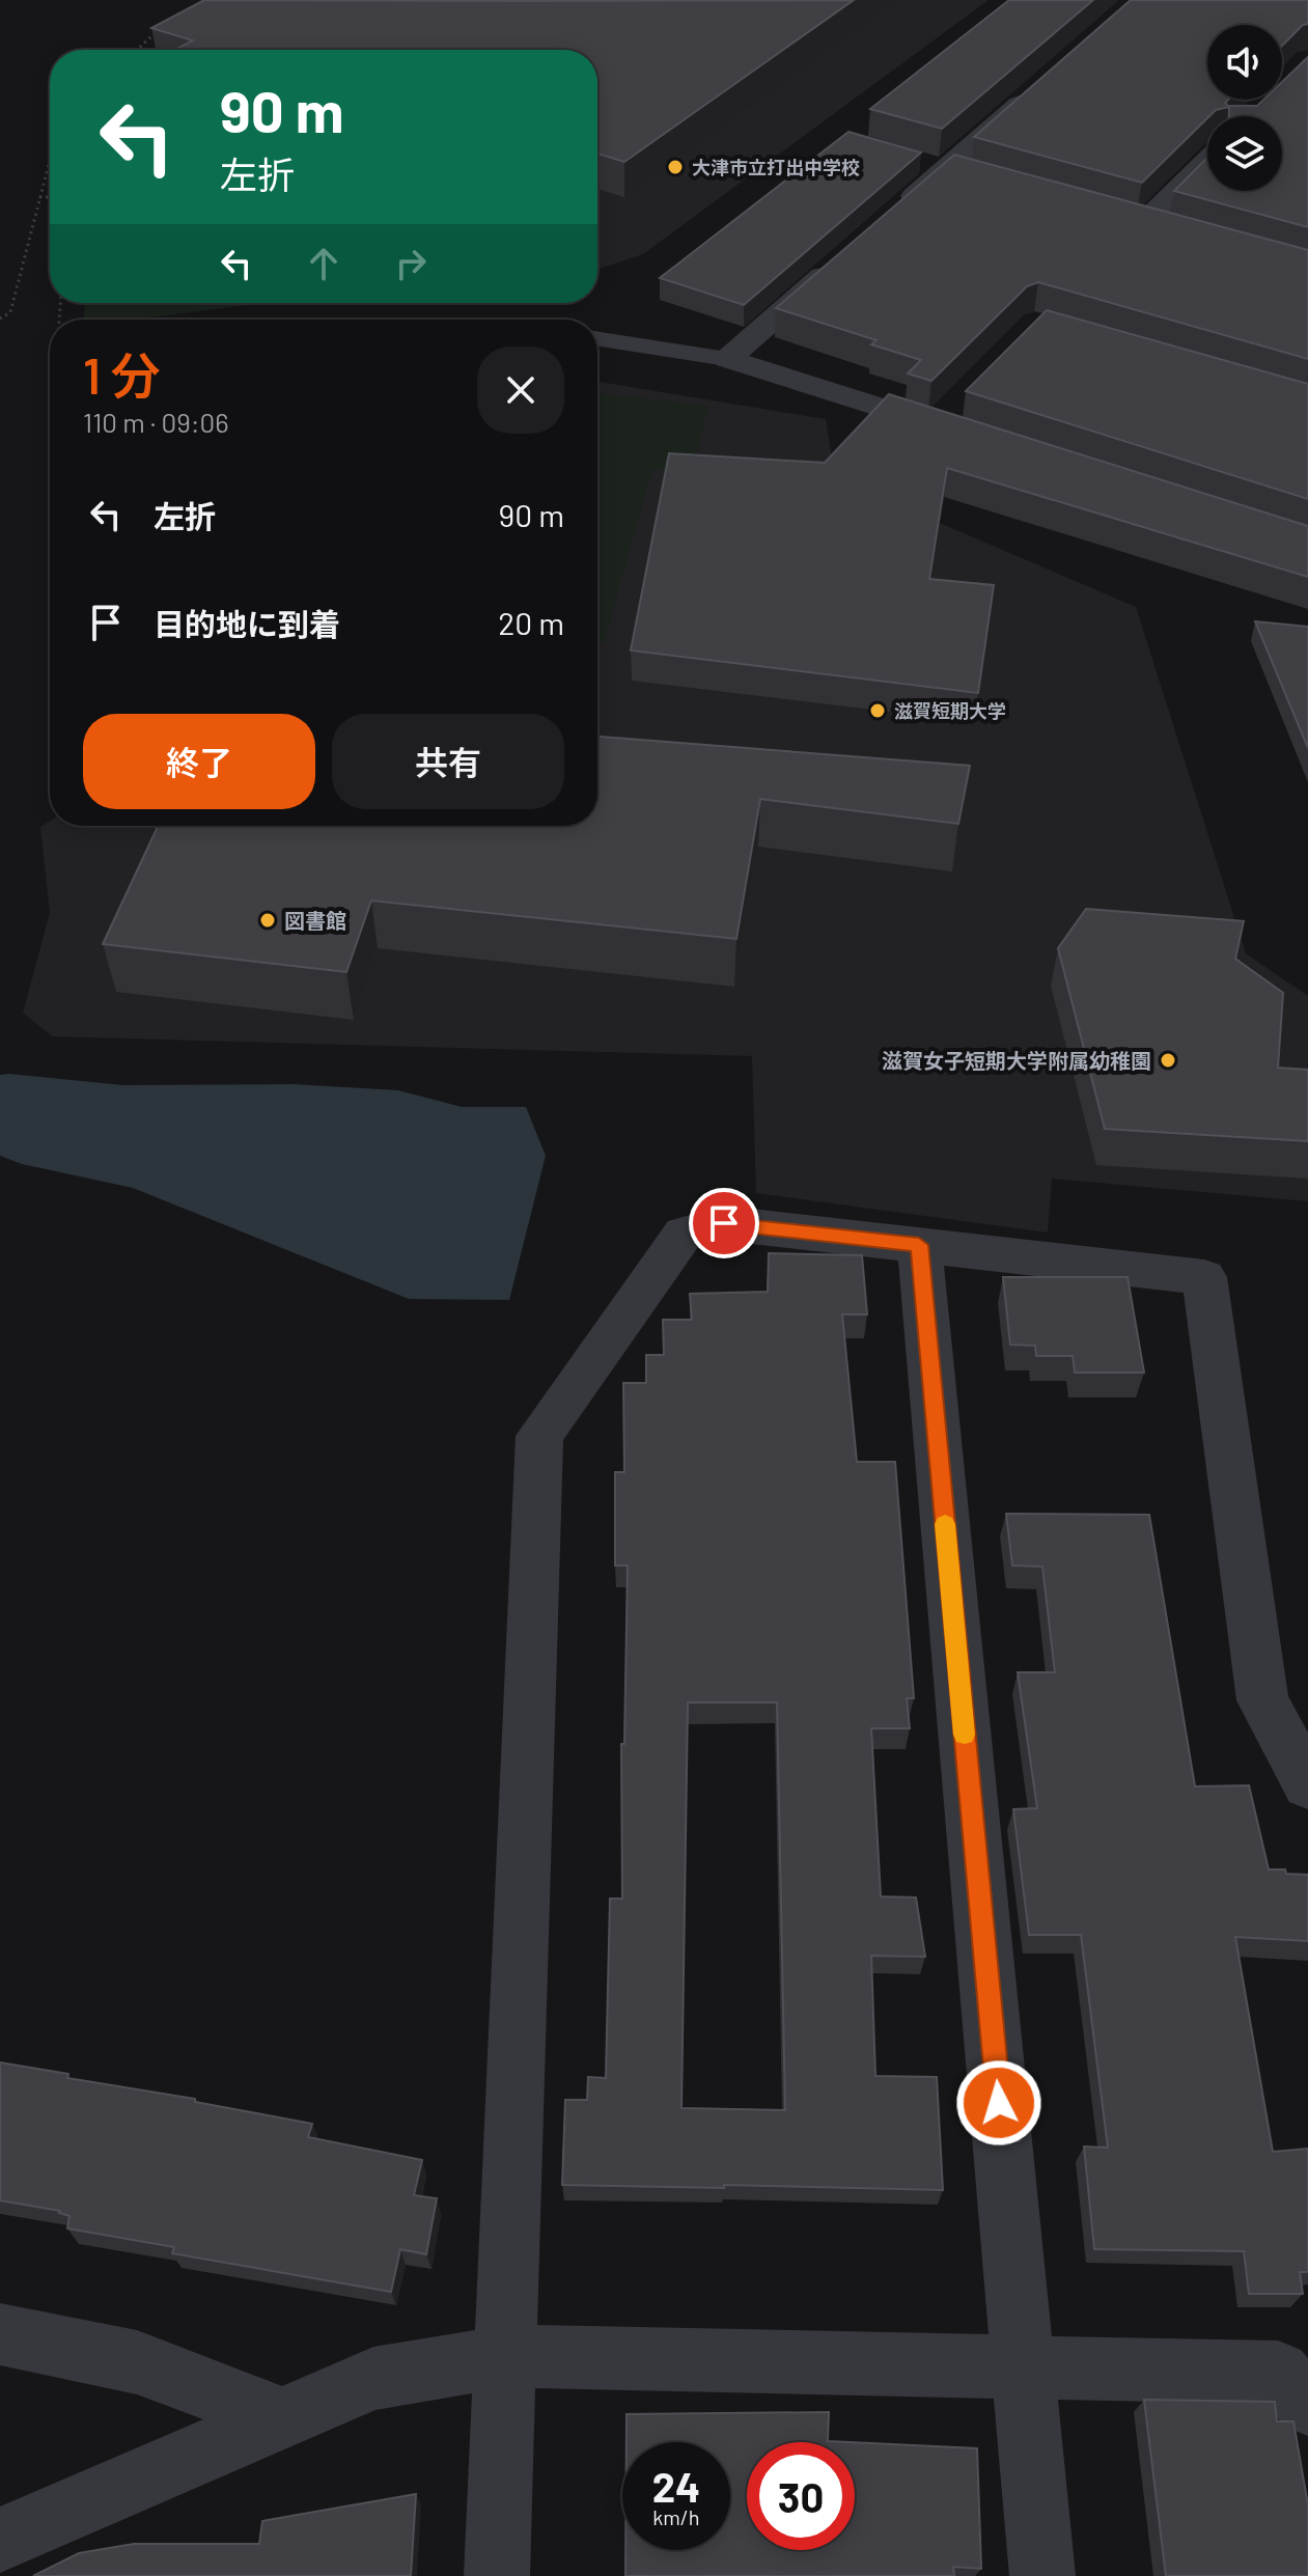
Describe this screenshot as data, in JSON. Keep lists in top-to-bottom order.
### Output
{
  "places": [
    "大津市立打出中学校",
    "滋賀短期大学",
    "図書館",
    "滋賀女子短期大学附属幼稚園"
  ],
  "page": {
    "turn": ["90 m", "左折"],
    "heading": ["1 分", "110 m · 09:06"],
    "list": [
      {
        "name": "左折",
        "value": "90 m"
      },
      {
        "name": "目的地に到着",
        "value": "20 m"
      }
    ],
    "buttons": ["終了", "共有"],
    "speed": "24 km/h",
    "limit": "30"
  }
}
